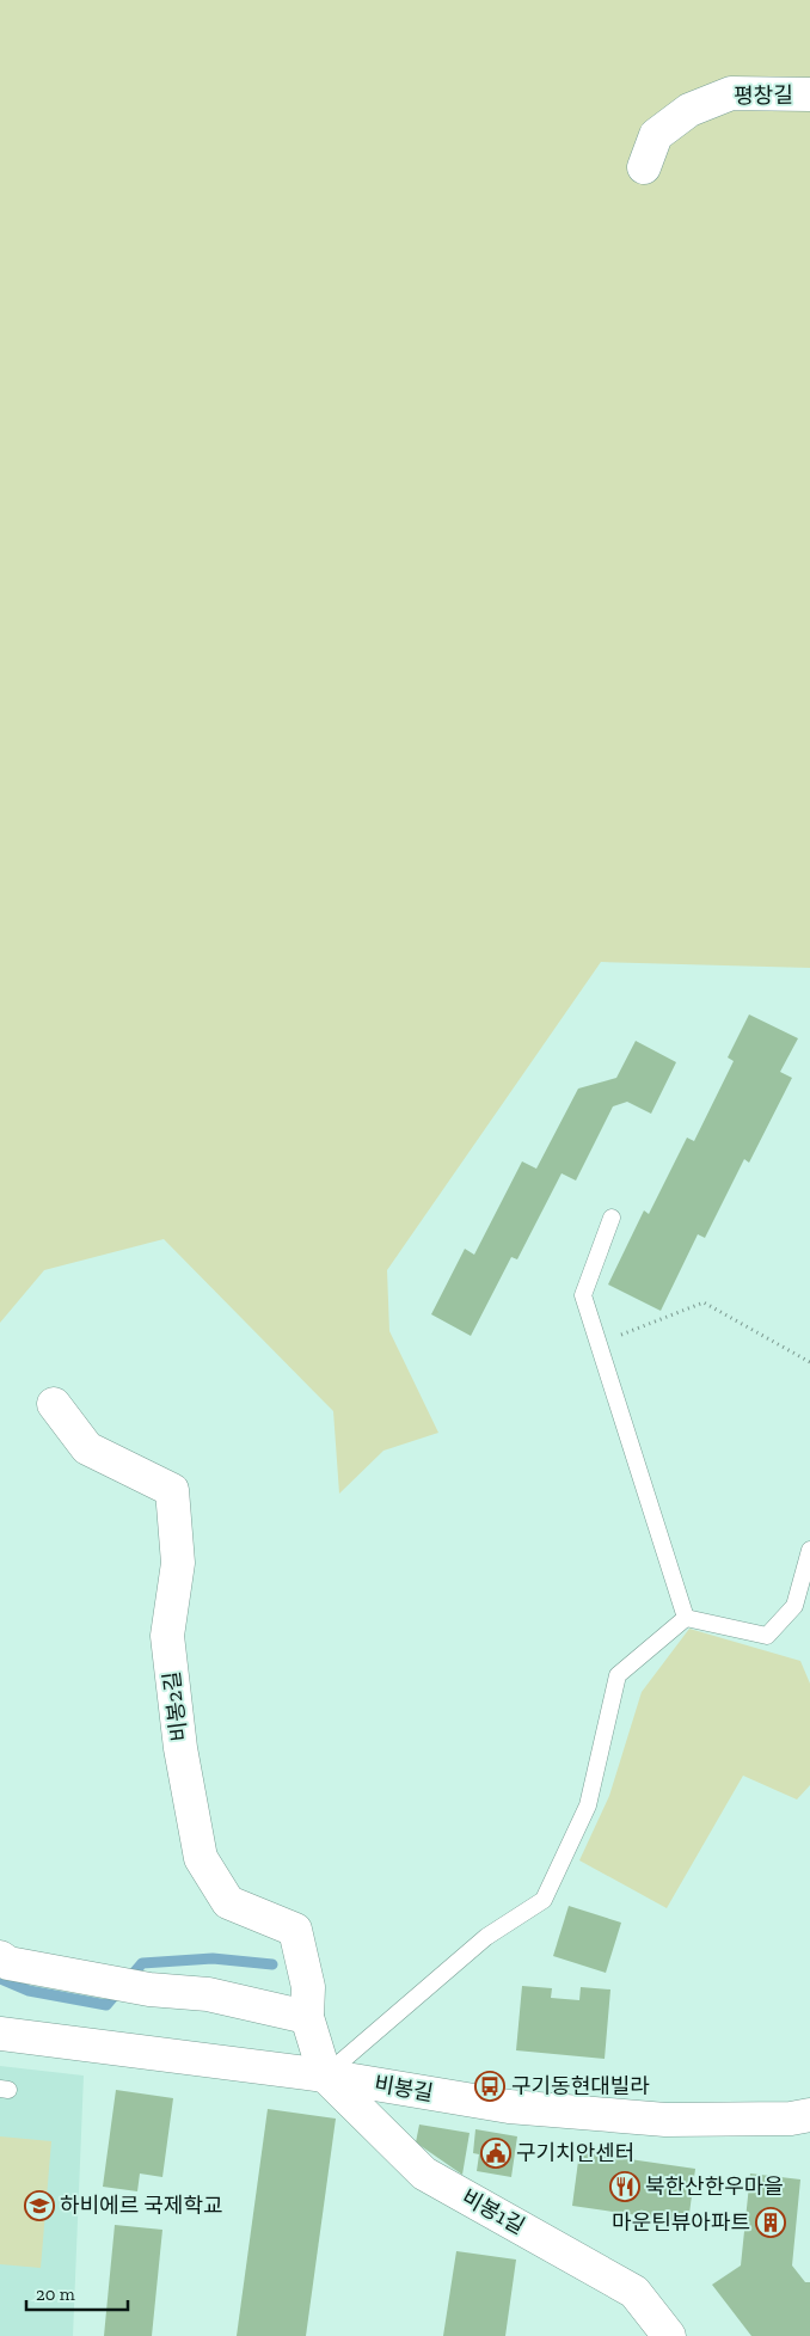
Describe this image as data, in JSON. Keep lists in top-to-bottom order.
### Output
{
  "streets": {
    "street": [
      "평창길",
      "비봉2길",
      "비봉길",
      "비봉1길"
    ]
  },
  "crossings": [
    ["비봉2길", "비봉길"],
    ["비봉2길", "비봉1길"],
    ["비봉길", "비봉1길"]
  ],
  "places": {
    "bus stop": ["구기동현대빌라"],
    "public building": ["구기치안센터"],
    "restaurant": ["북한산한우마을"],
    "school or university": ["하비에르 국제학교"],
    "building": ["마운틴뷰아파트"]
  },
  "scale_bar": "20 m"
}
